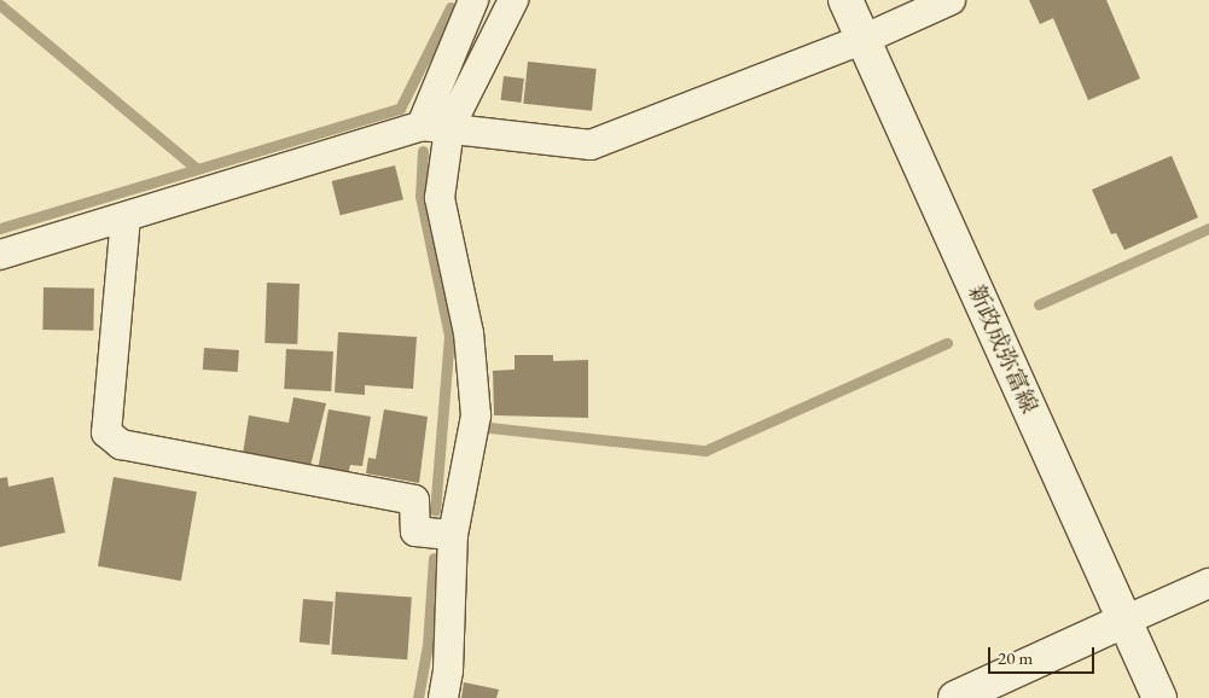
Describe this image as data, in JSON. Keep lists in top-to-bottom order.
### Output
{
  "streets": {
    "main road": ["新政成弥富線"]
  },
  "scale_bar": "20 m"
}
